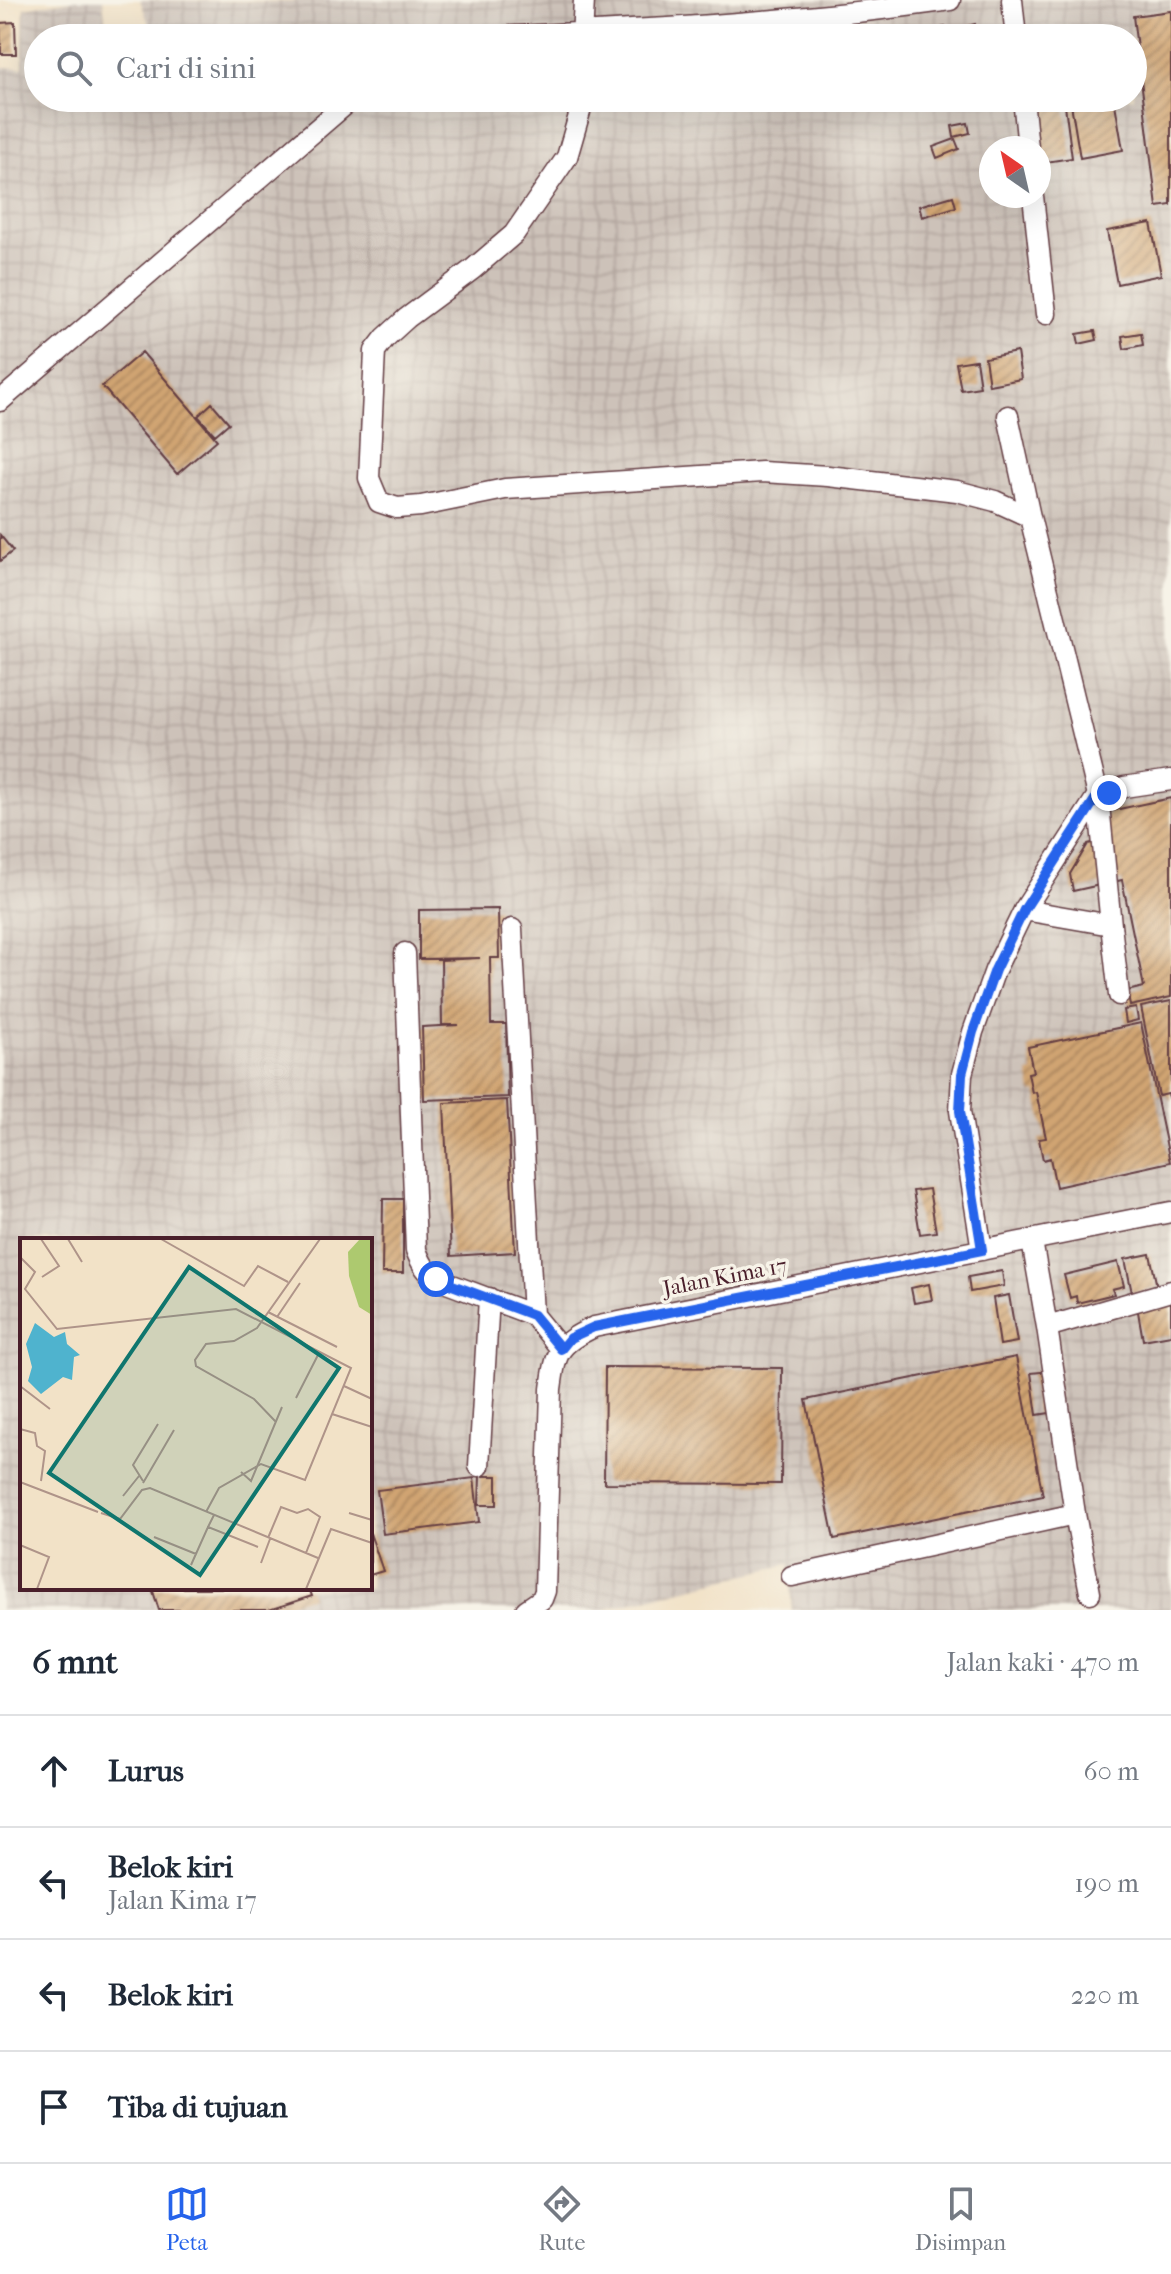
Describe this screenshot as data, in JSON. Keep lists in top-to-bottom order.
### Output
{
  "streets": {
    "street": ["Jalan Kima 17"]
  },
  "north": "top left",
  "page": {
    "search": "Cari di sini",
    "heading": ["6 mnt", "Jalan kaki · 470 m"],
    "list": [
      ["Lurus", "60 m"],
      ["Belok kiri", "Jalan Kima 17", "190 m"],
      ["Belok kiri", "220 m"],
      "Tiba di tujuan"
    ],
    "nav": ["Peta", "Rute", "Disimpan"]
  }
}
